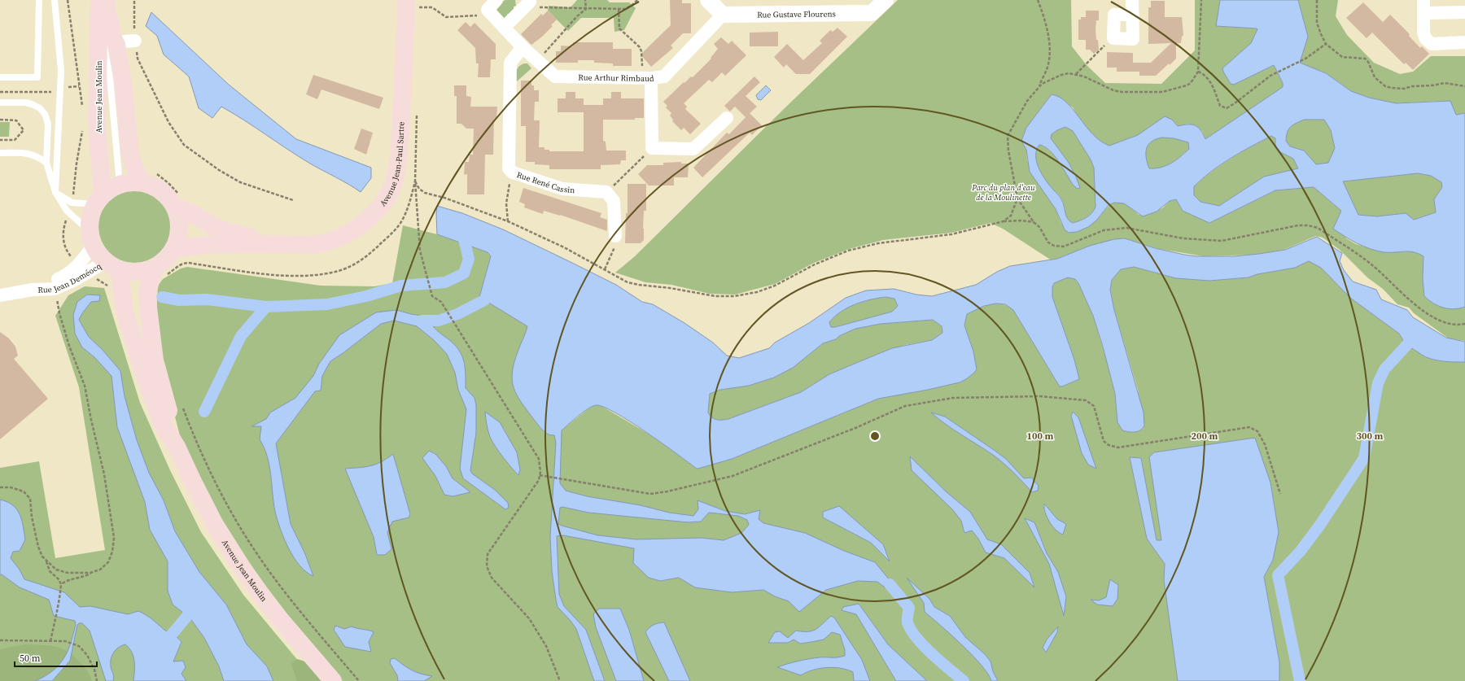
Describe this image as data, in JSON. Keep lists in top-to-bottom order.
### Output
{
  "streets": {
    "main road": ["Avenue Jean Moulin", "Avenue Jean-Paul Sartre"],
    "street": [
      "Rue Gustave Flourens",
      "Rue Arthur Rimbaud",
      "Rue René Cassin",
      "Rue Jean Deméocq"
    ]
  },
  "crossings": [
    ["Rue Gustave Flourens", "Rue Arthur Rimbaud"],
    ["Rue Arthur Rimbaud", "Rue René Cassin"],
    ["Avenue Jean Moulin", "Avenue Jean-Paul Sartre"],
    ["Avenue Jean Moulin", "Rue Jean Deméocq"],
    ["Avenue Jean-Paul Sartre", "Rue Jean Deméocq"]
  ],
  "parks": ["Parc du plan d'eau de la Moulinette"],
  "scale_bar": "50 m",
  "rings": ["100 m", "200 m", "300 m"]
}
